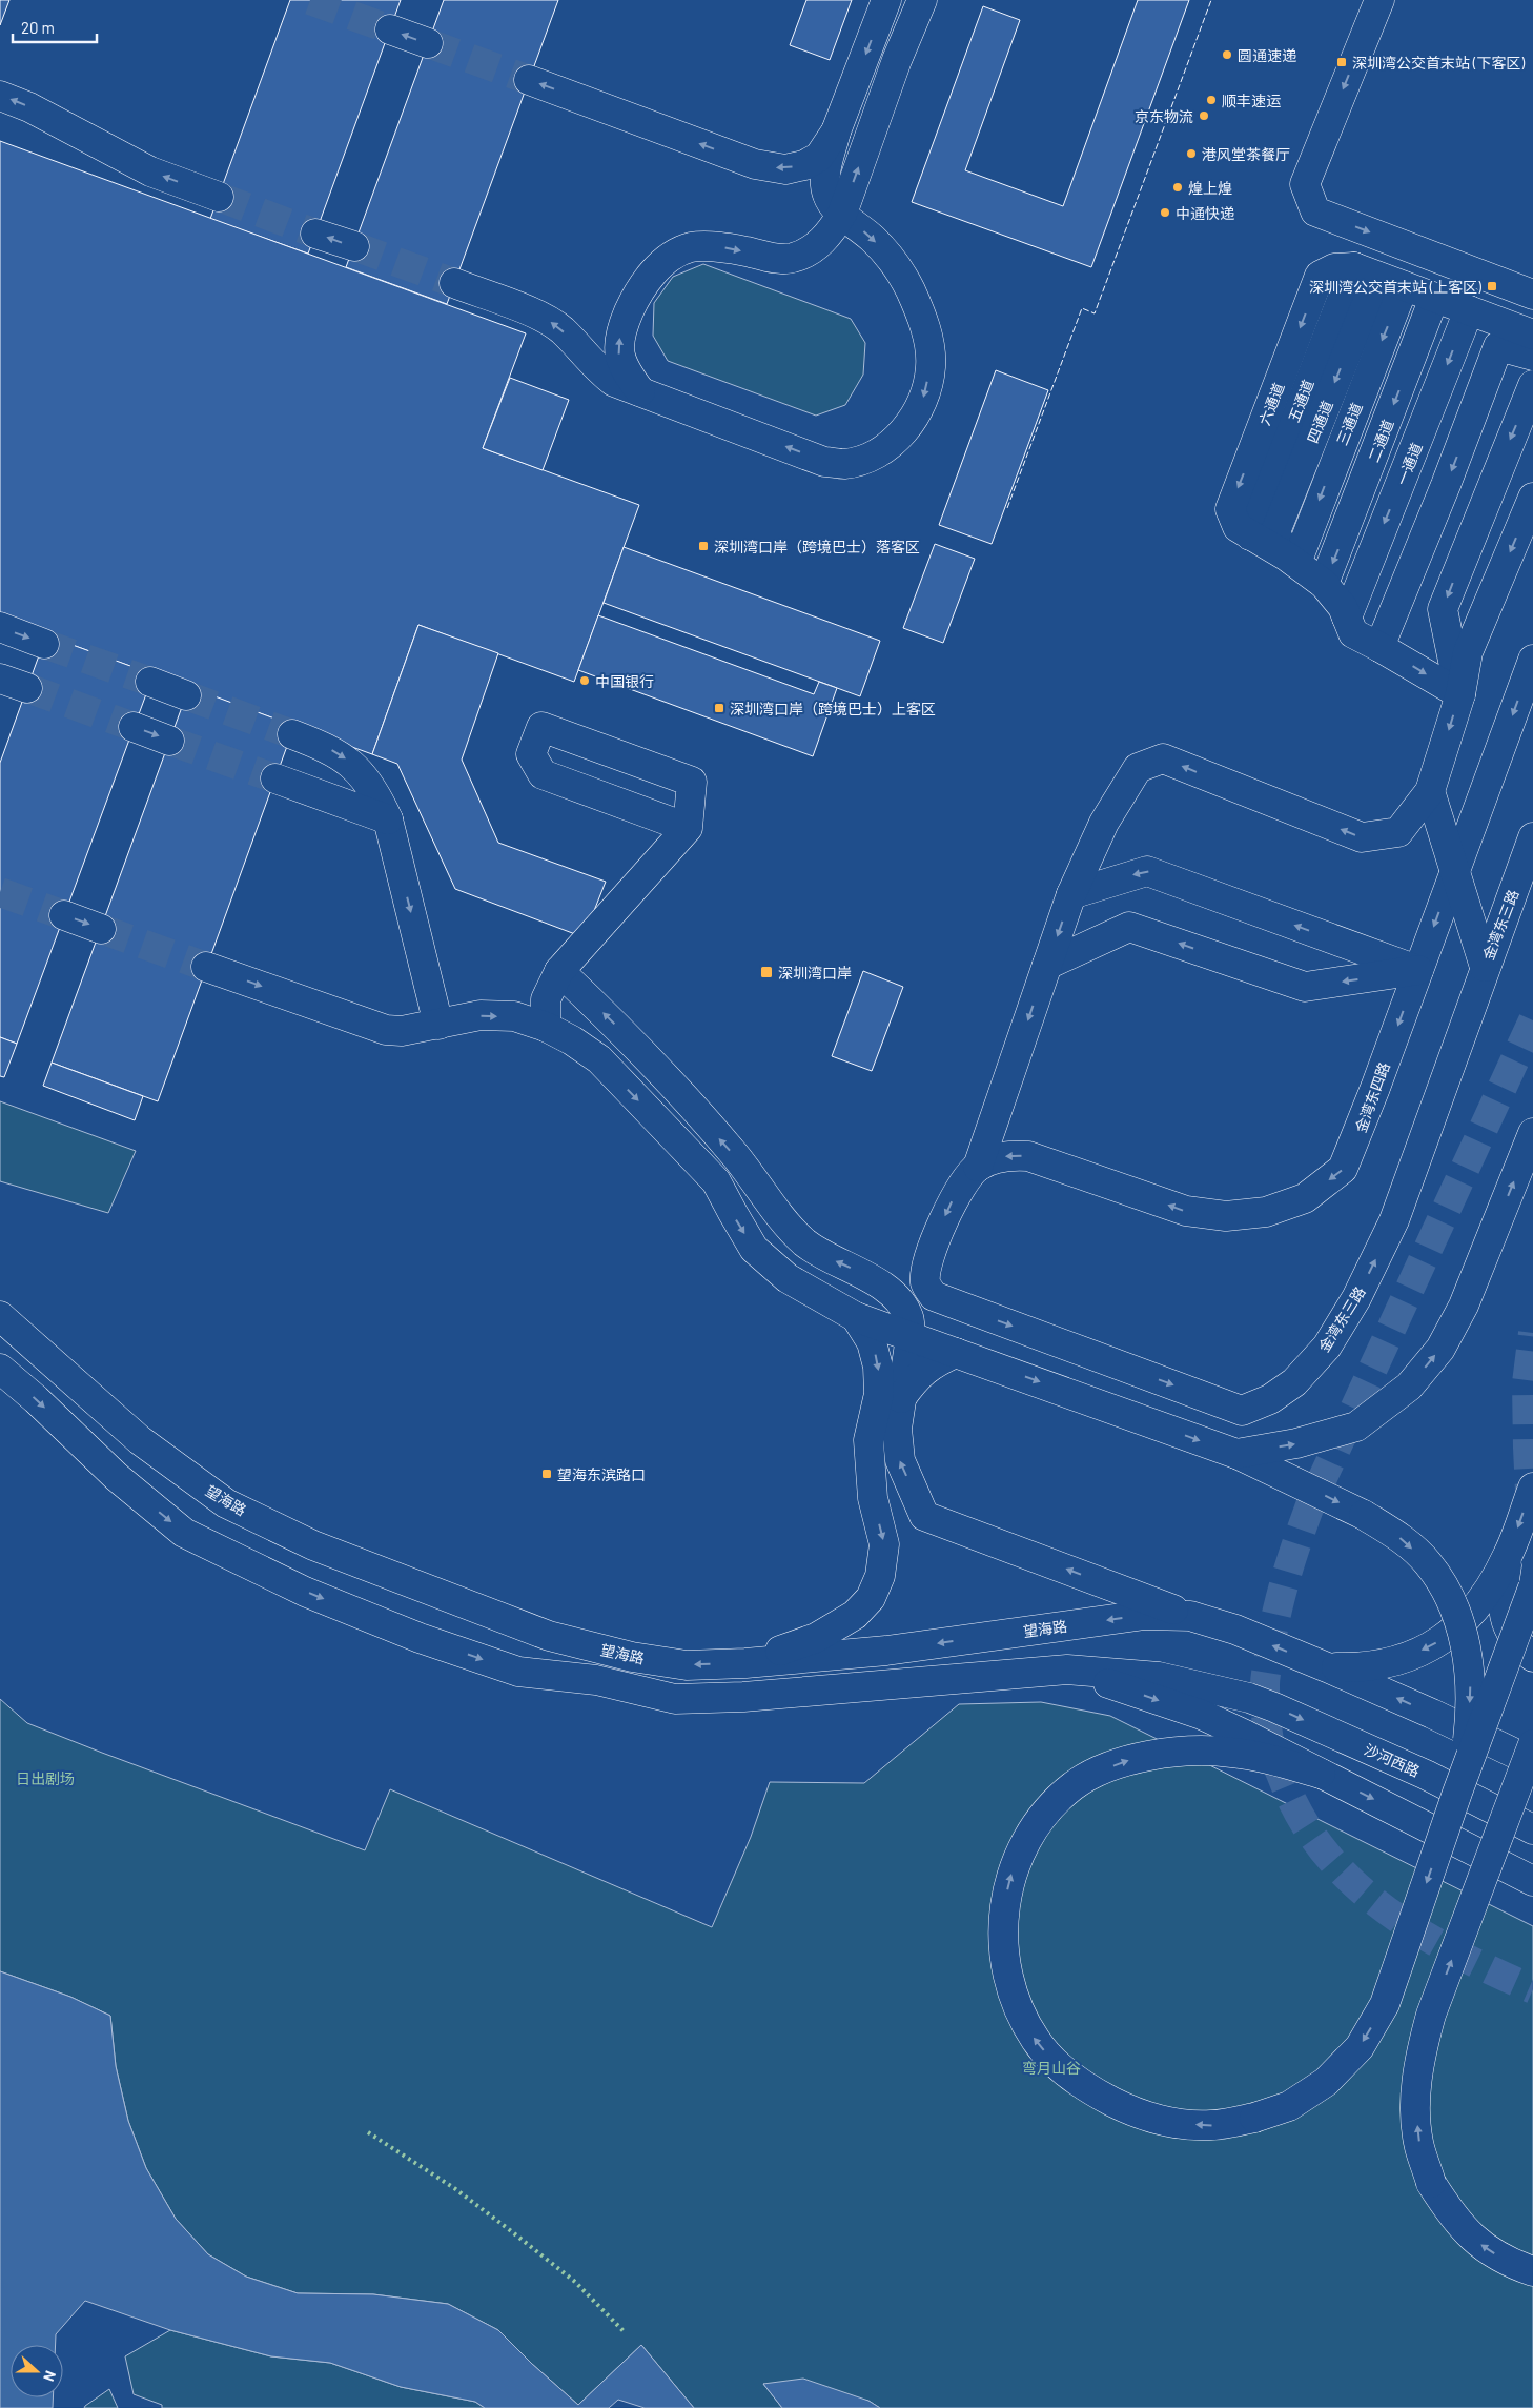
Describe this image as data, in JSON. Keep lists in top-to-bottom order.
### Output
{
  "streets": {
    "main road": [
      "六通道",
      "三通道",
      "二通道",
      "一通道",
      "金湾东三路",
      "金湾东四路",
      "望海路",
      "沙河西路"
    ]
  },
  "crossings": [
    ["六通道", "三通道"],
    ["六通道", "二通道"],
    ["六通道", "一通道"]
  ],
  "parks": ["日出剧场", "弯月山谷"],
  "places": {
    "other": [
      "圆通速递",
      "顺丰速运",
      "京东物流",
      "港风堂茶餐厅",
      "煌上煌",
      "中通快递",
      "中国银行"
    ],
    "transit": [
      "深圳湾公交首末站 (下客区)",
      "深圳湾公交首末站 (上客区)",
      "深圳湾口岸（跨境巴士）落客区",
      "深圳湾口岸（跨境巴士）上客区",
      "深圳湾口岸",
      "望海东滨路口"
    ]
  },
  "scale_bar": "20 m",
  "north": "right"
}
